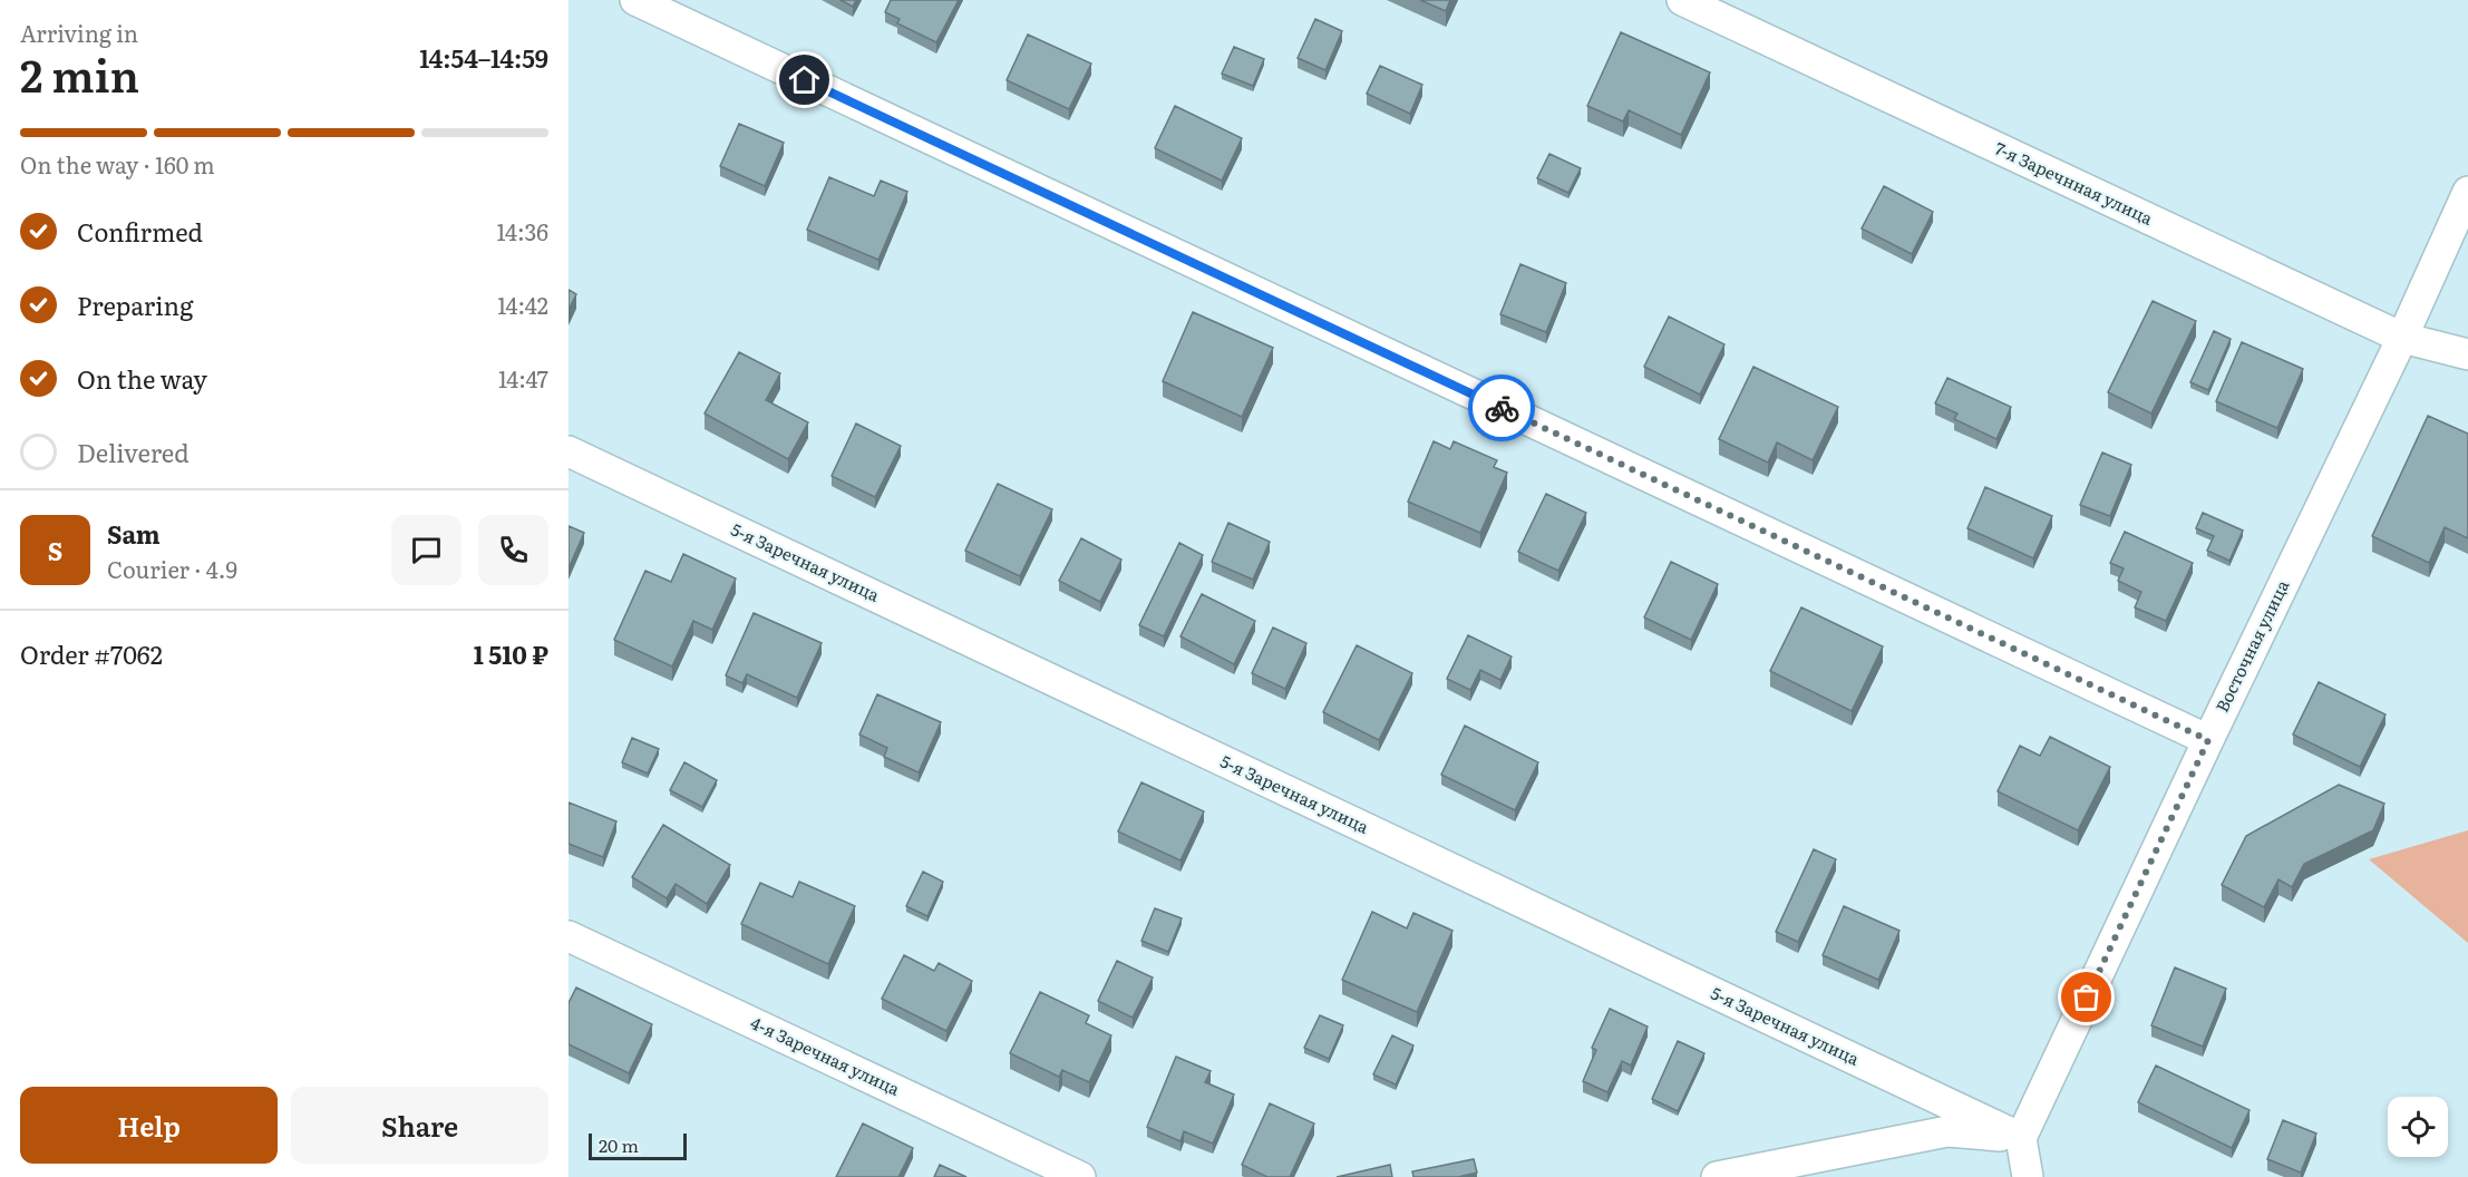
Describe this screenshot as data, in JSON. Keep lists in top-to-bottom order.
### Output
{
  "streets": {
    "street": [
      "7-я Заречнная улица",
      "5-я Заречная улица",
      "Восточная улица",
      "4-я Заречная улица"
    ]
  },
  "crossings": [
    ["7-я Заречнная улица", "Восточная улица"],
    ["5-я Заречная улица", "Восточная улица"]
  ],
  "scale_bar": "20 m",
  "page": {
    "heading": ["2 min", "Arriving in", "14:54–14:59"],
    "panel": [
      "Sam",
      "Courier · 4.9",
      "Order #7062",
      "1 510 ₽"
    ],
    "bar": "On the way · 160 m",
    "list": [
      ["Confirmed", "14:36"],
      ["Preparing", "14:42"],
      ["On the way", "14:47"],
      "Delivered"
    ],
    "round": "S",
    "buttons": ["Help", "Share"],
    "scale": "20 m"
  }
}
